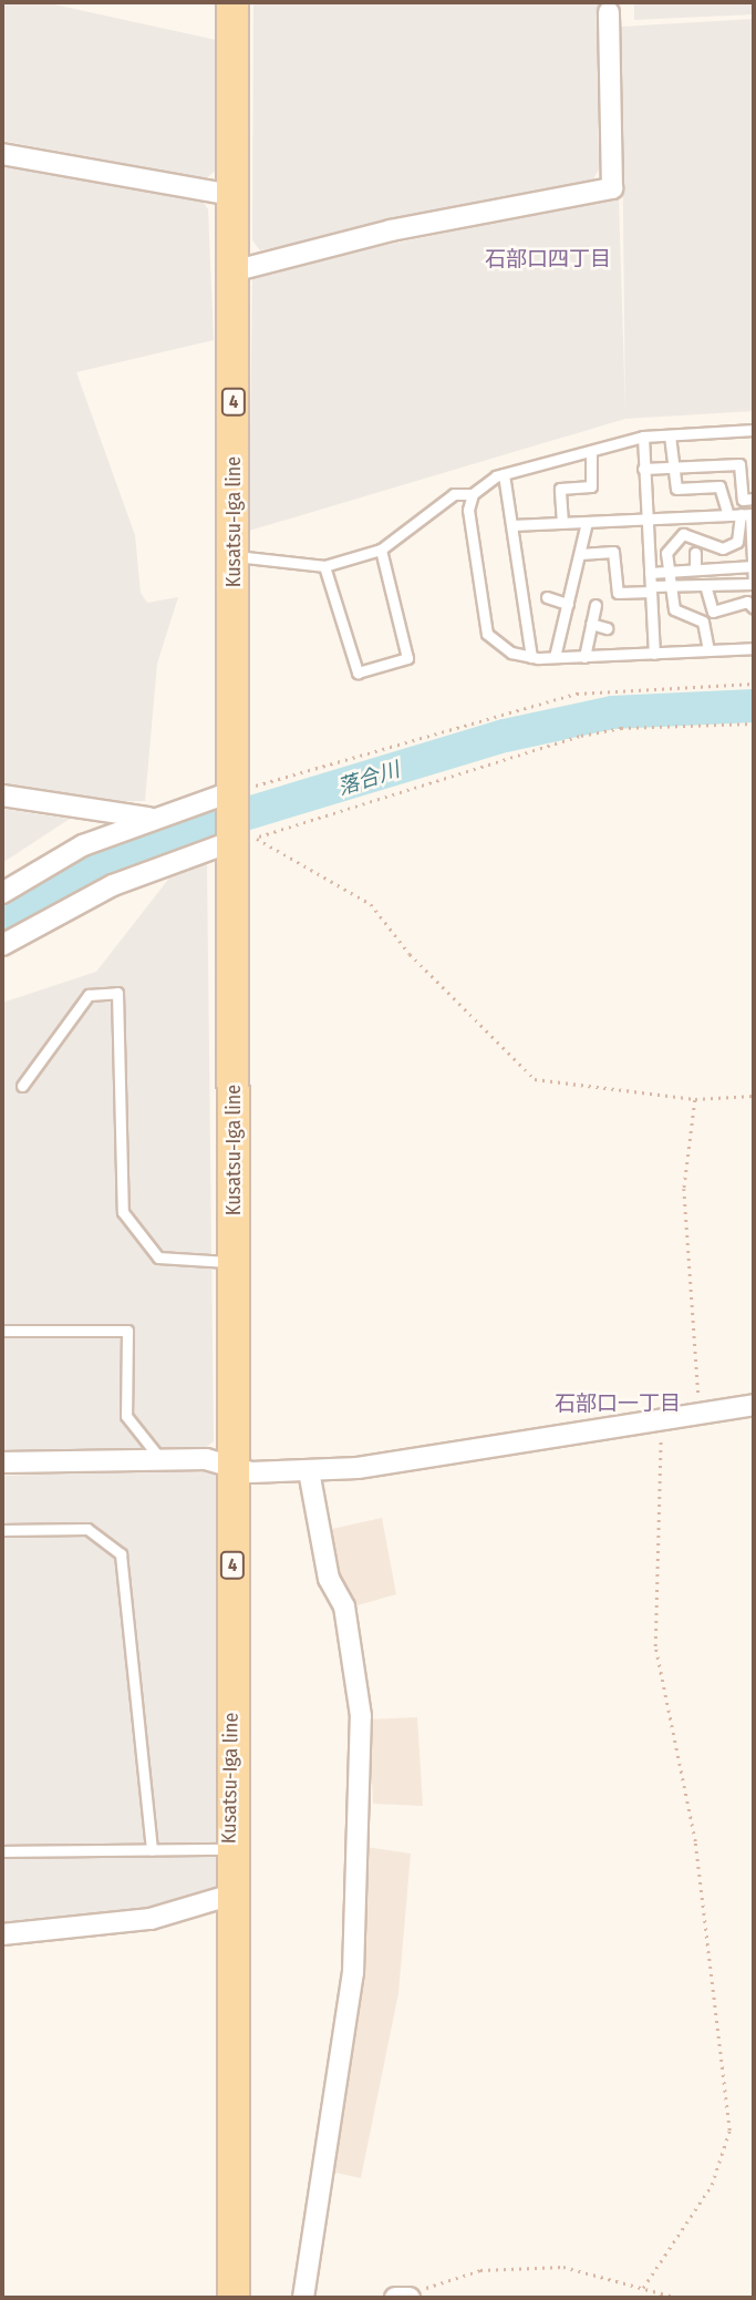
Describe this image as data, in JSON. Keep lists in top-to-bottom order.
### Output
{
  "streets": {
    "main road": ["4", "Kusatsu-Iga line"]
  },
  "districts": ["石部口四丁目", "石部口一丁目"],
  "water": ["落合川"]
}
